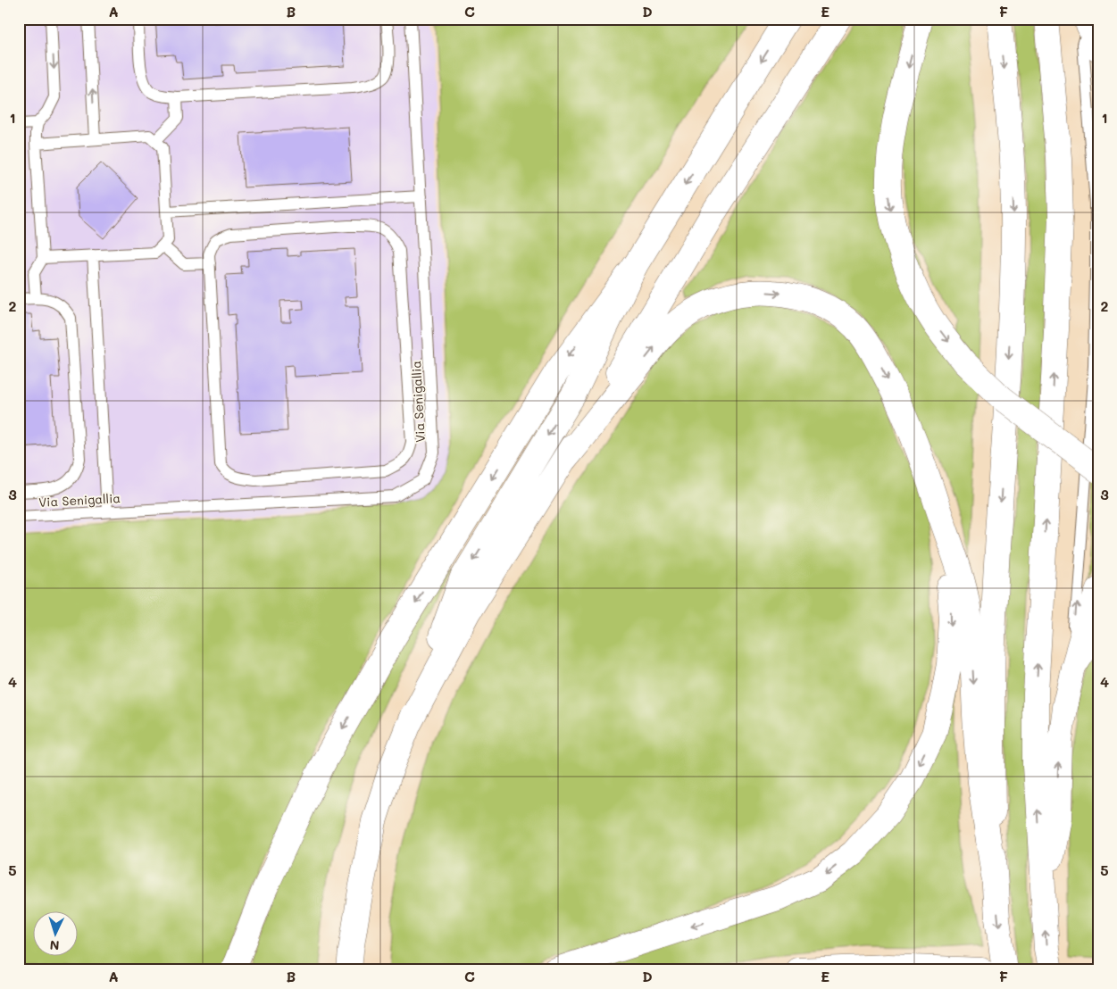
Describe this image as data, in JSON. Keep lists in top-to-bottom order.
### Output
{
  "streets": {
    "lane": ["Via Senigallia"]
  },
  "north": "bottom",
  "grid": {
    "columns": [
      "A",
      "B",
      "C",
      "D",
      "E",
      "F"
    ],
    "rows": [
      "1",
      "2",
      "3",
      "4",
      "5"
    ]
  }
}
